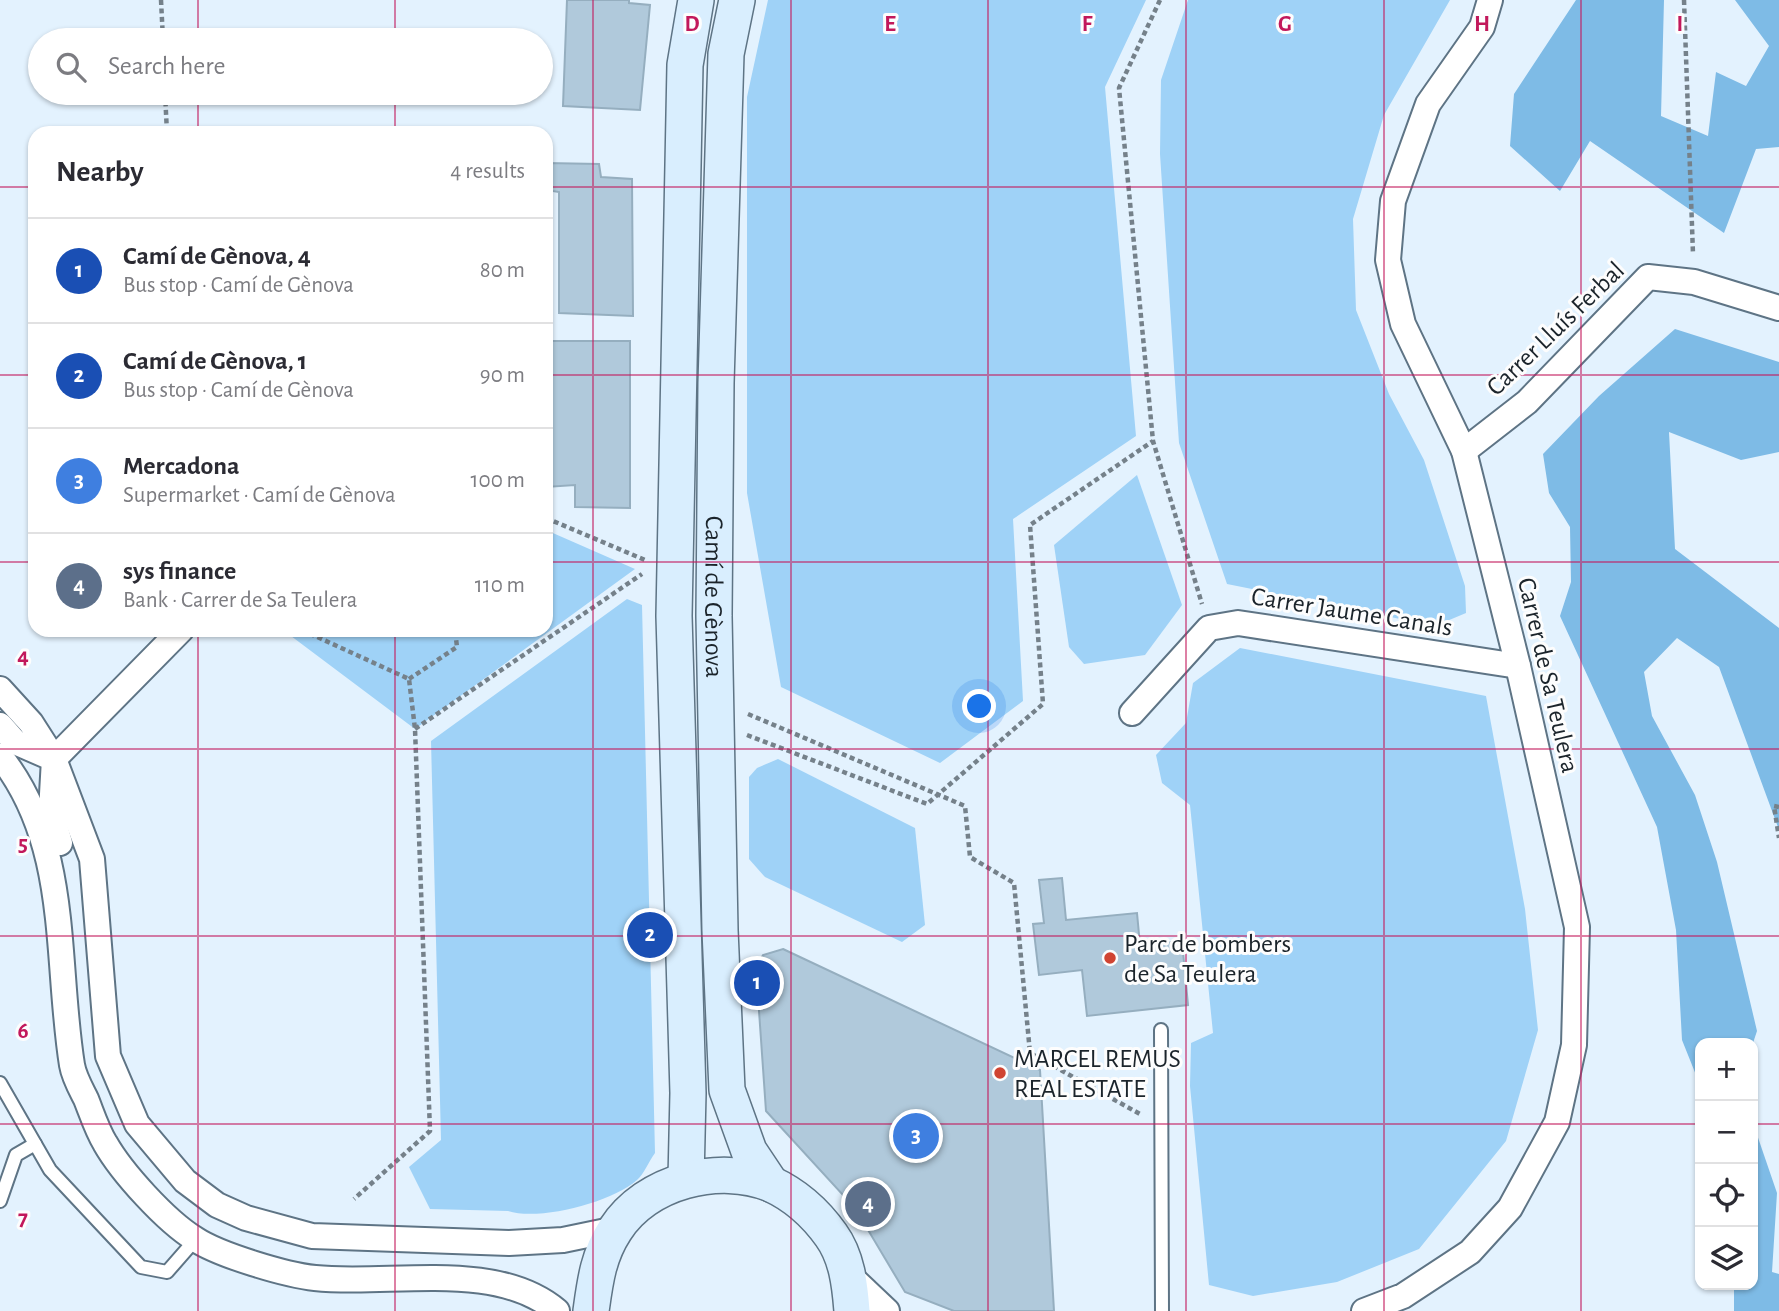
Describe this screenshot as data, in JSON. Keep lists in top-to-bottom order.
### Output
{
  "streets": {
    "street": [
      "Carrer Lluís Ferbal",
      "Camí de Gènova",
      "Carrer Jaume Canals",
      "Carrer de Sa Teulera"
    ]
  },
  "crossings": [
    ["Carrer Lluís Ferbal", "Carrer de Sa Teulera"],
    ["Carrer Jaume Canals", "Carrer de Sa Teulera"]
  ],
  "places": ["Parc de bombers de Sa Teulera", "MARCEL REMUS REAL ESTATE"],
  "page": {
    "search": "Search here",
    "heading": ["Nearby", "4 results"],
    "list": [
      {
        "mark": "1",
        "name": "Camí de Gènova, 4",
        "note": "Bus stop · Camí de Gènova",
        "value": "80 m"
      },
      {
        "mark": "2",
        "name": "Camí de Gènova, 1",
        "note": "Bus stop · Camí de Gènova",
        "value": "90 m"
      },
      {
        "mark": "3",
        "name": "Mercadona",
        "note": "Supermarket · Camí de Gènova",
        "value": "100 m"
      },
      {
        "mark": "4",
        "name": "sys finance",
        "note": "Bank · Carrer de Sa Teulera",
        "value": "110 m"
      }
    ],
    "pins": [
      "2",
      "1",
      "3",
      "4"
    ],
    "map_buttons": ["+", "−"]
  },
  "grid": {
    "columns": [
      "D",
      "E",
      "F",
      "G",
      "H",
      "I"
    ],
    "rows": [
      "4",
      "5",
      "6",
      "7"
    ]
  }
}
